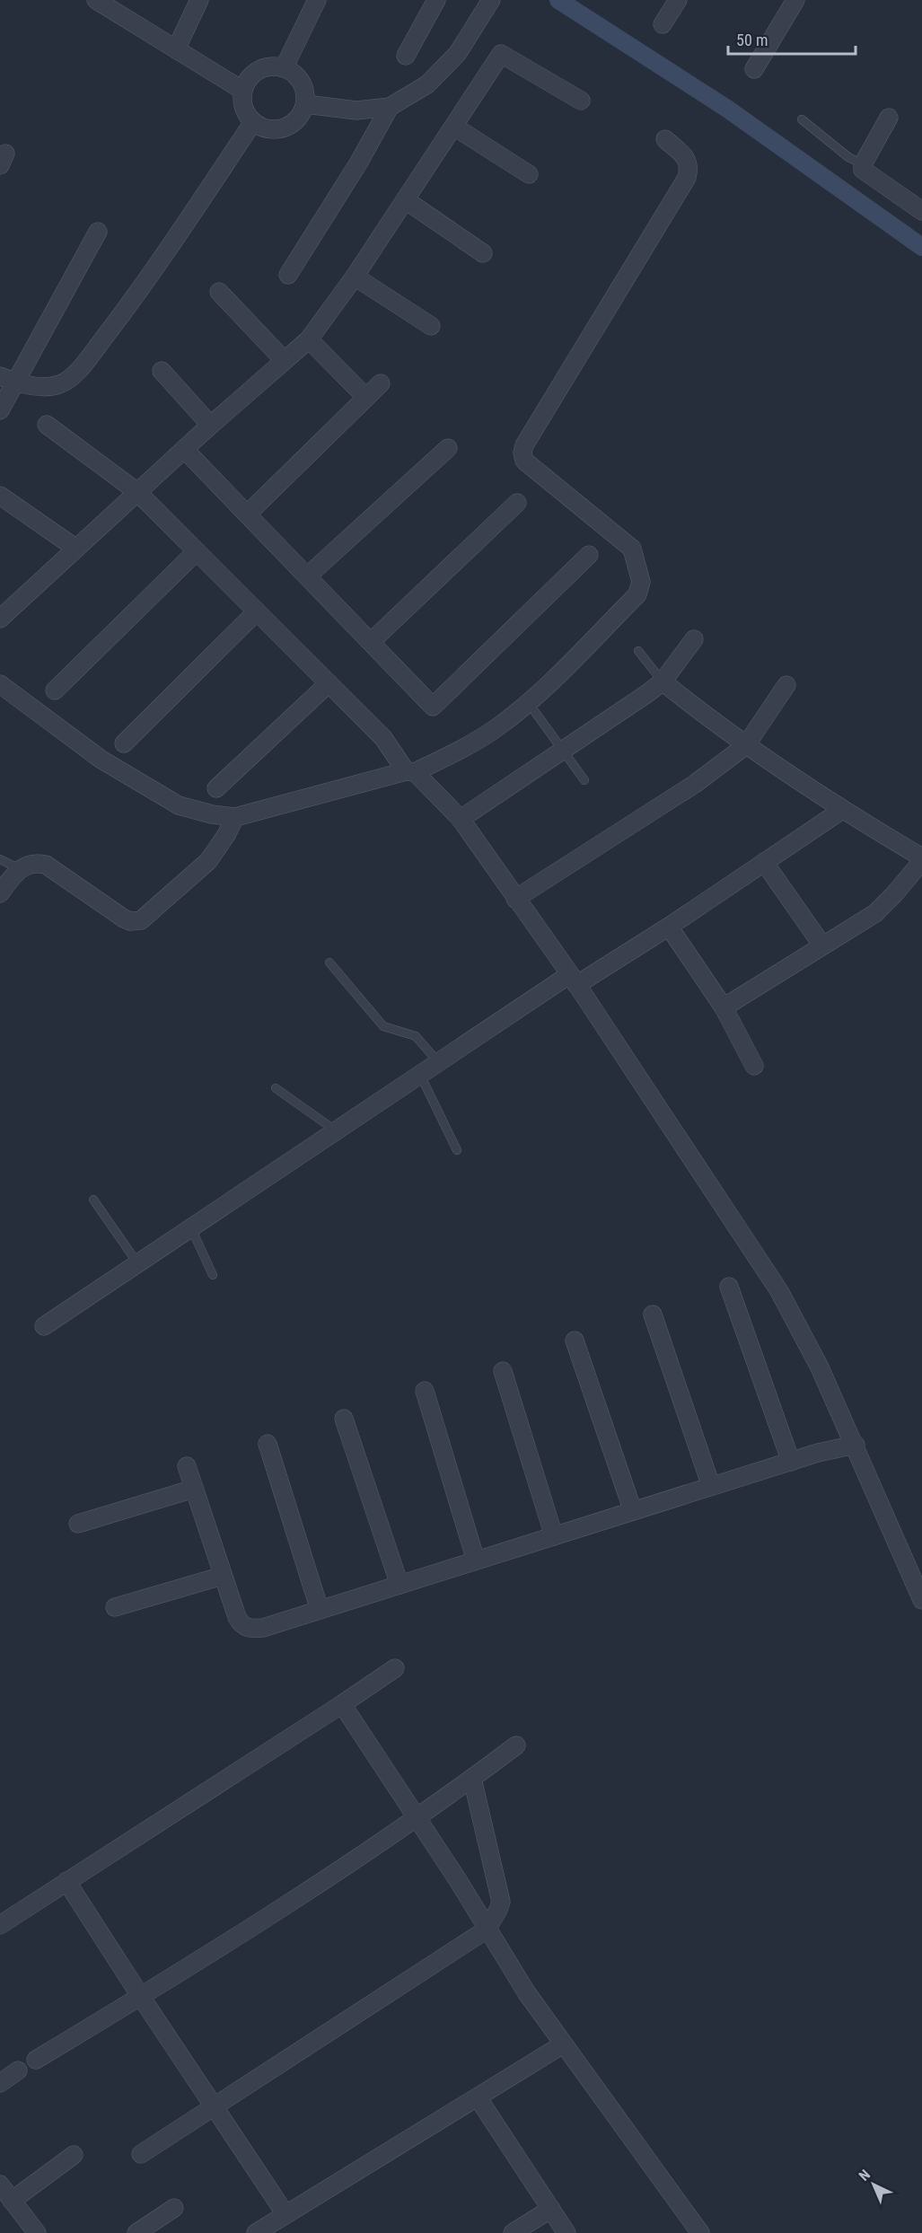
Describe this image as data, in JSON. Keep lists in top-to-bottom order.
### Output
{
  "scale_bar": "50 m",
  "north": "top left"
}
